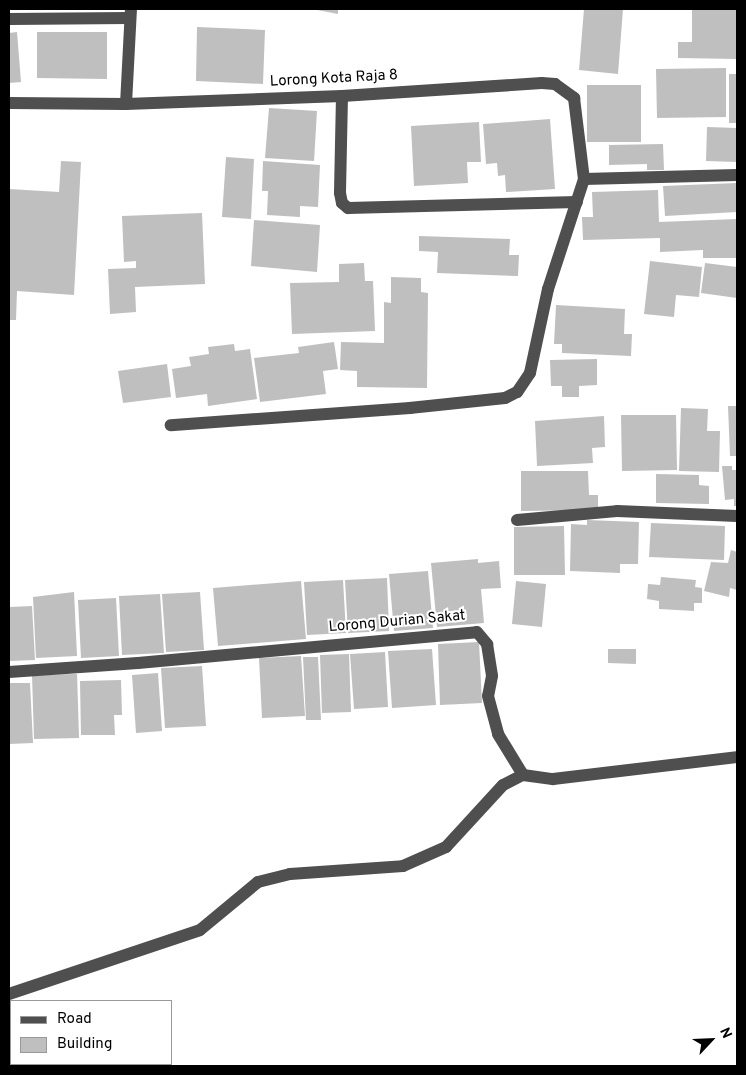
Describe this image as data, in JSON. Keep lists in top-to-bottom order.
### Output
{
  "streets": {
    "street": ["Lorong Kota Raja 8", "Lorong Durian Sakat"]
  },
  "legend": ["Road", "Building"],
  "north": "top right"
}
